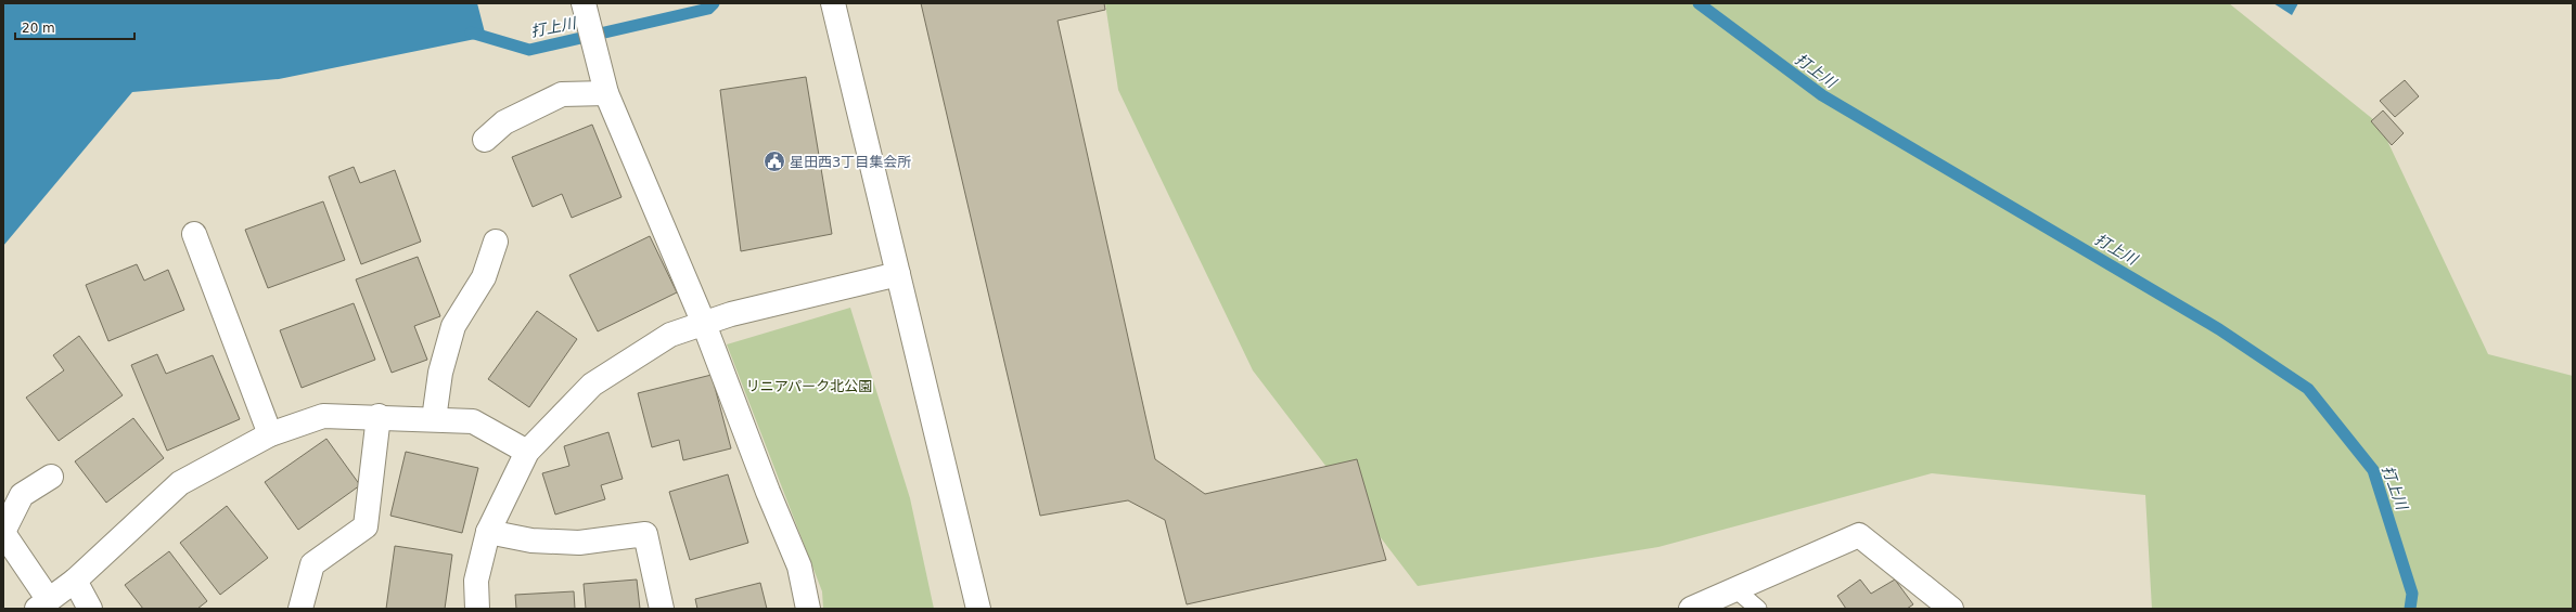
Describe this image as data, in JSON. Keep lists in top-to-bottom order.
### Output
{
  "water": ["打上川"],
  "parks": ["リニアパーク北公園"],
  "places": {
    "public building": ["星田西3丁目集会所"]
  },
  "scale_bar": "20 m"
}
